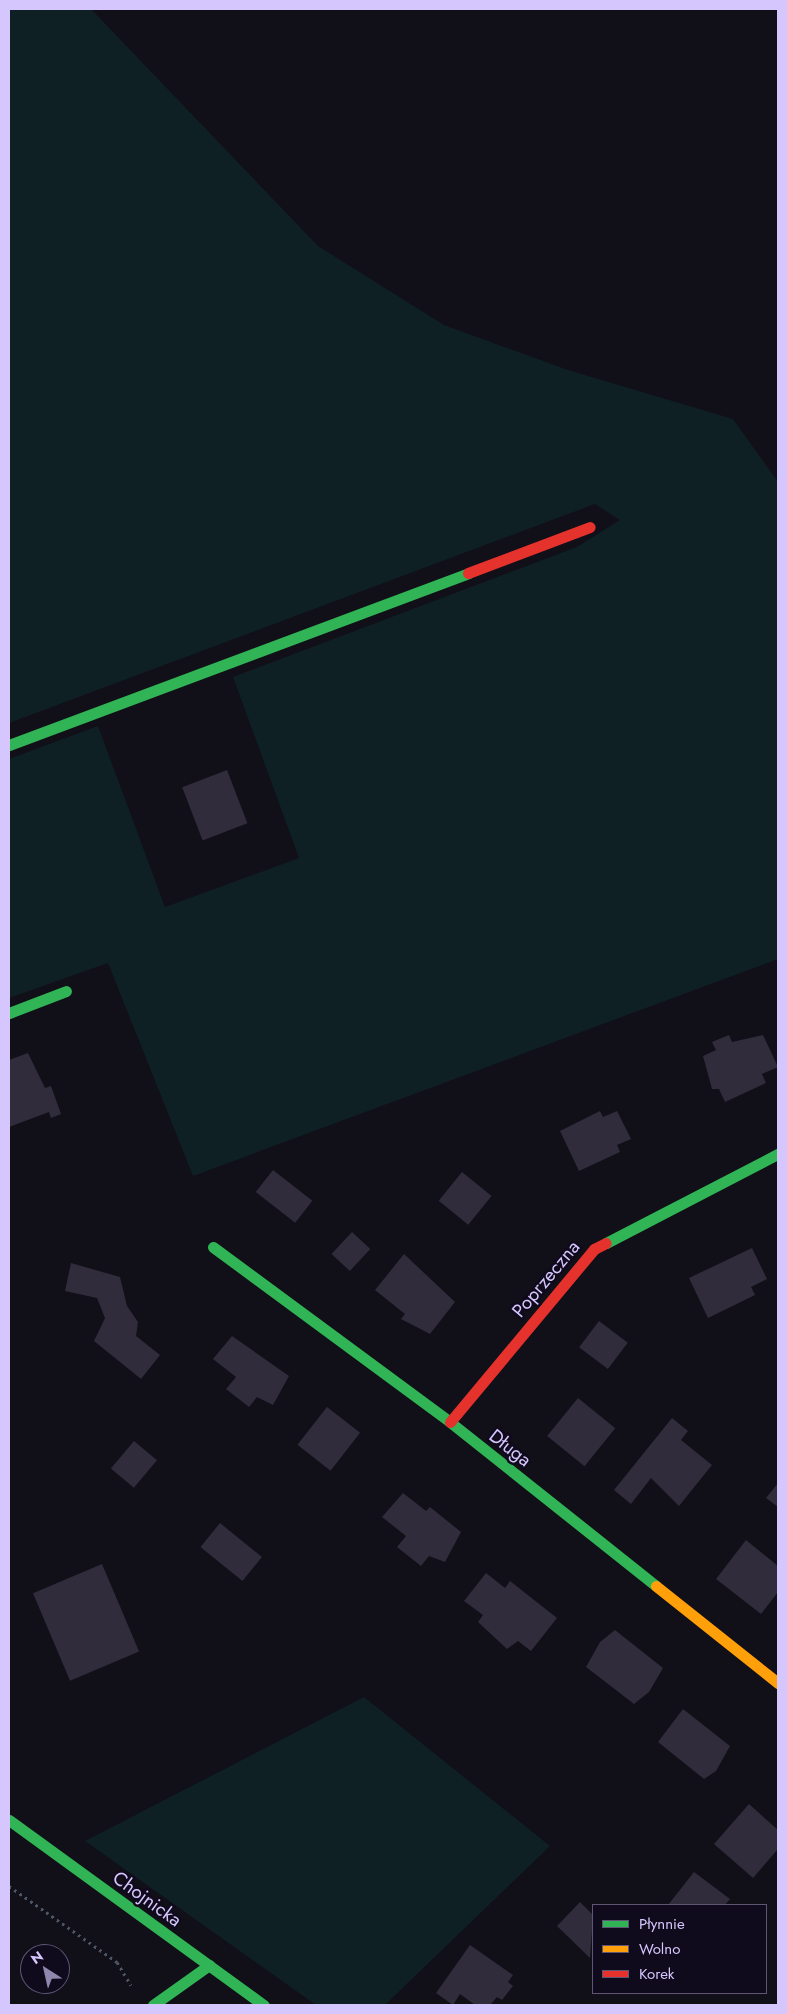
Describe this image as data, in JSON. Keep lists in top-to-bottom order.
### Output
{
  "streets": {
    "street": ["Poprzeczna", "Długa", "Chojnicka"]
  },
  "crossings": [
    ["Poprzeczna", "Długa"]
  ],
  "legend": ["Płynnie", "Wolno", "Korek"],
  "north": "top left"
}
